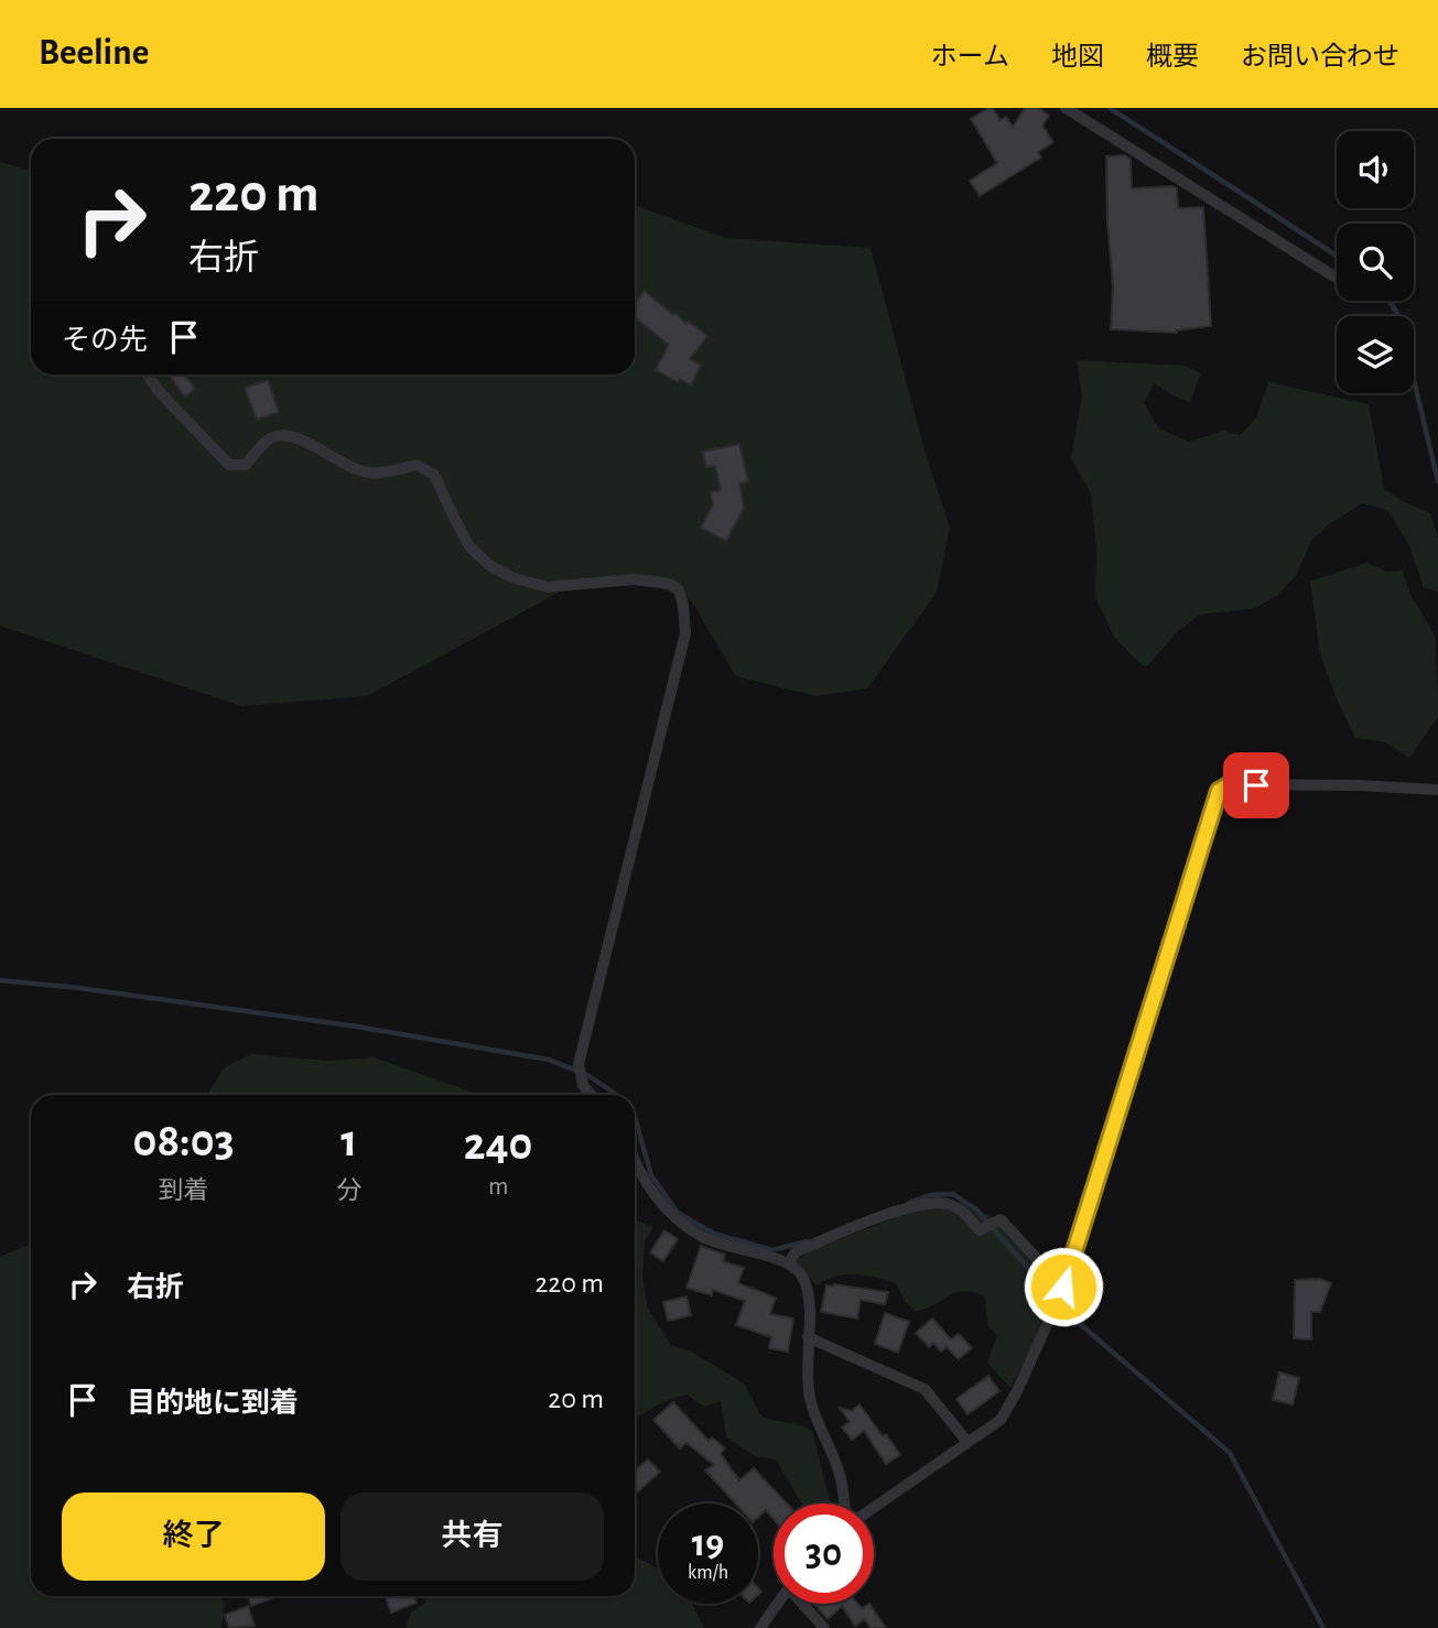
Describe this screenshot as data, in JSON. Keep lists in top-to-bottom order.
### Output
{
  "page": {
    "header": "Beeline",
    "nav": [
      "ホーム",
      "地図",
      "概要",
      "お問い合わせ"
    ],
    "turn": ["220 m", "右折"],
    "then": "その先",
    "eta": [
      "08:03",
      "到着",
      "1",
      "分",
      "240",
      "m"
    ],
    "list": [
      {
        "name": "右折",
        "value": "220 m"
      },
      {
        "name": "目的地に到着",
        "value": "20 m"
      }
    ],
    "buttons": ["終了", "共有"],
    "speed": "19 km/h",
    "limit": "30"
  }
}
